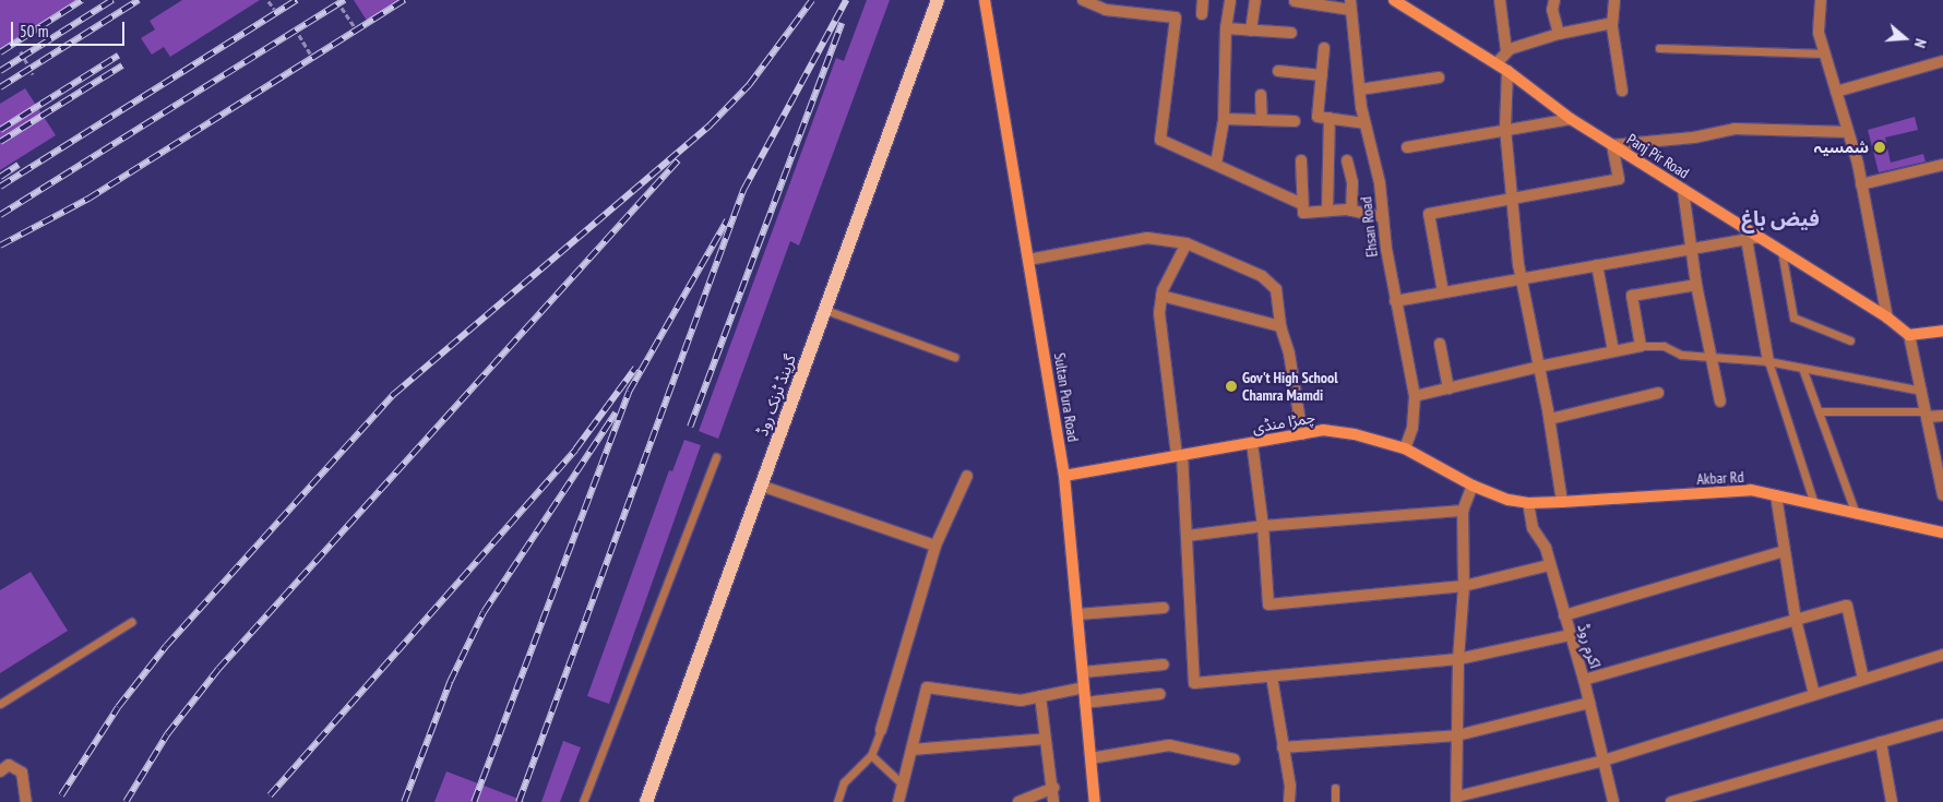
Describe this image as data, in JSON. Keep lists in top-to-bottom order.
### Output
{
  "streets": {
    "main road": [
      "Panj Pir Road",
      "گرینڈ ٹرنک روڈ",
      "Sultan Pura Road",
      "چمڑا منڈی",
      "Akbar Rd"
    ],
    "street": ["Ehsan Road", "اکرم روڈ"]
  },
  "crossings": [
    ["Ehsan Road", "چمڑا منڈی"],
    ["Sultan Pura Road", "چمڑا منڈی"],
    ["چمڑا منڈی", "Akbar Rd"],
    ["چمڑا منڈی", "اکرم روڈ"],
    ["Akbar Rd", "اکرم روڈ"]
  ],
  "districts": ["فیض باغ"],
  "places": ["شمسیہ", "Gov't High School Chamra Mamdi"],
  "scale_bar": "50 m",
  "north": "right"
}
